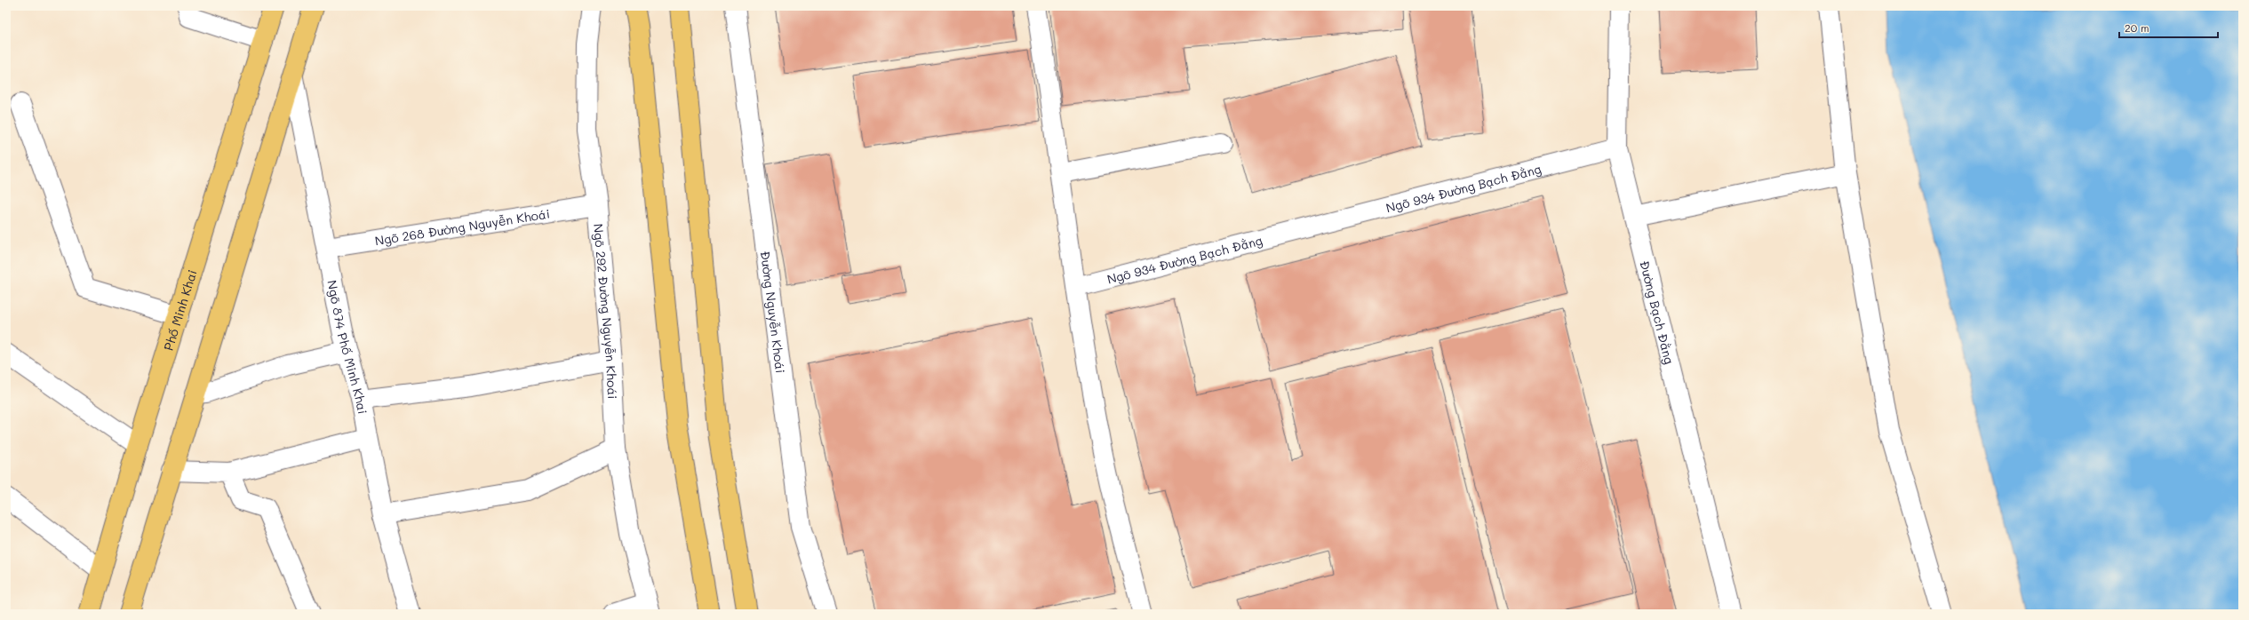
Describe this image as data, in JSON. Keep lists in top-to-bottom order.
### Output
{
  "streets": {
    "main road": ["Phố Minh Khai"],
    "street": [
      "Ngõ 934 Đường Bạch Đằng",
      "Ngõ 268 Đường Nguyễn Khoái",
      "Ngõ 292 Đường Nguyễn Khoái",
      "Đường Nguyễn Khoái",
      "Đường Bạch Đằng",
      "Ngõ 874 Phố Minh Khai"
    ]
  },
  "crossings": [
    ["Ngõ 934 Đường Bạch Đằng", "Đường Bạch Đằng"],
    ["Ngõ 268 Đường Nguyễn Khoái", "Ngõ 292 Đường Nguyễn Khoái"],
    ["Ngõ 268 Đường Nguyễn Khoái", "Ngõ 874 Phố Minh Khai"]
  ],
  "scale_bar": "20 m"
}
